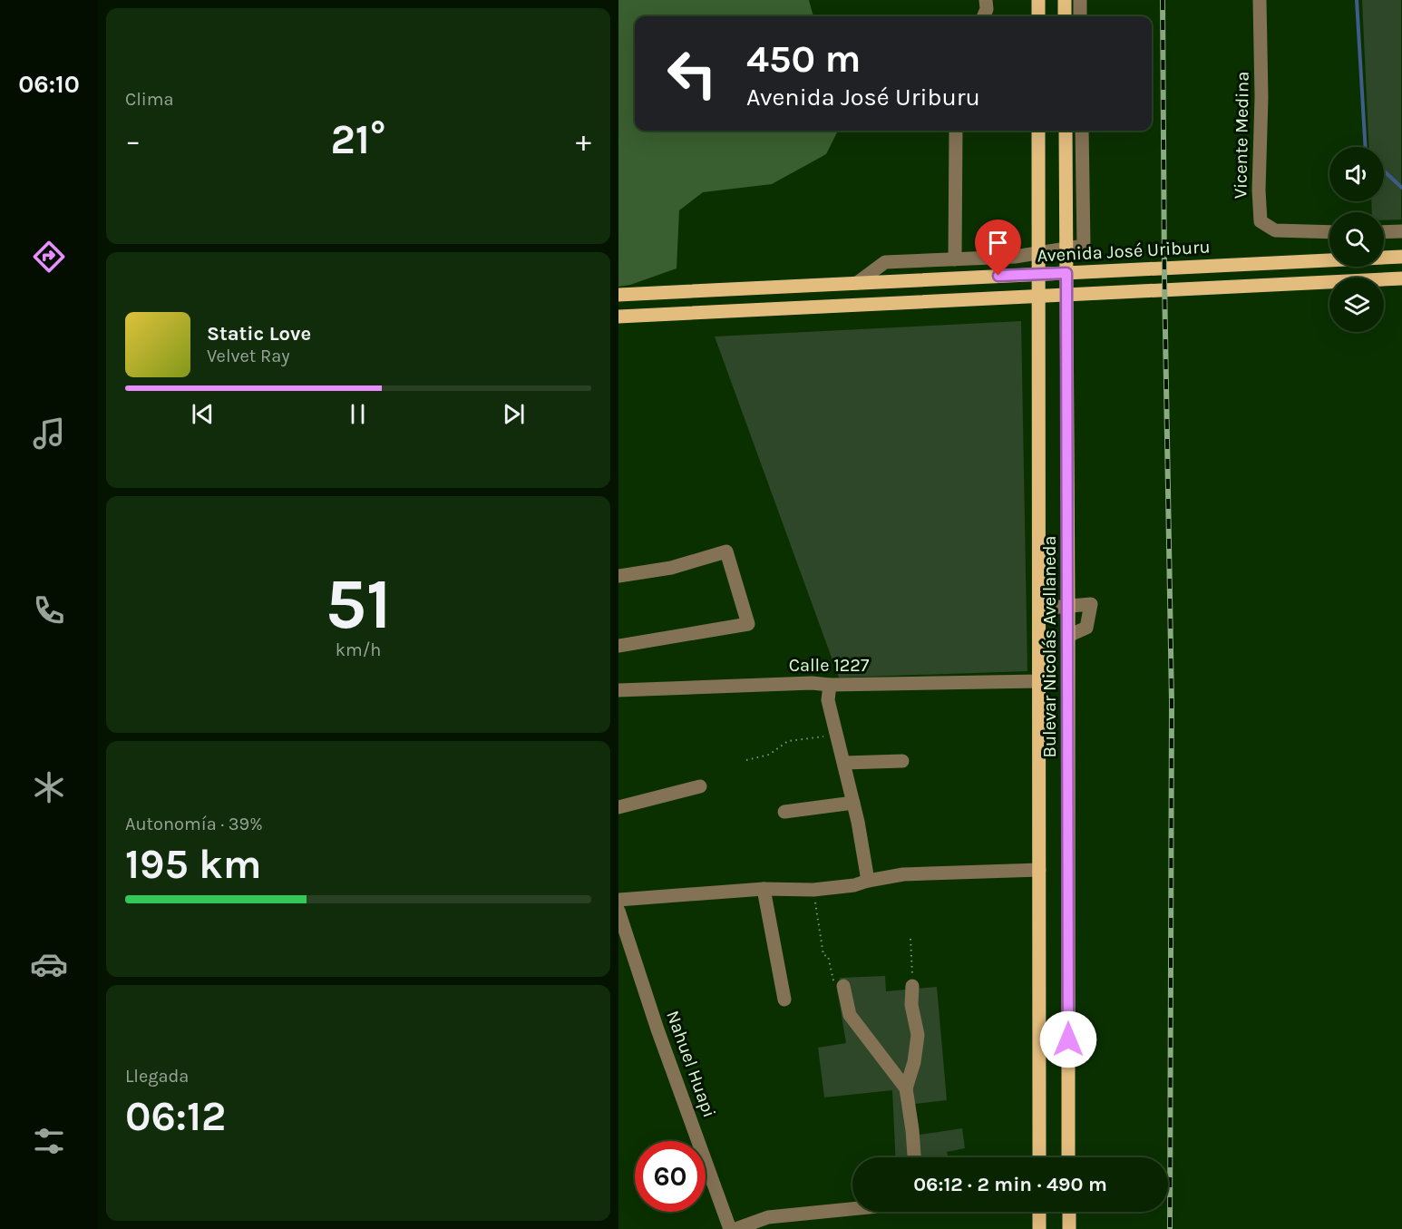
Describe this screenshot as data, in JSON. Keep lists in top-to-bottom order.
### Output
{
  "streets": {
    "main road": ["Avenida José Uriburu", "Bulevar Nicolás Avellaneda"],
    "street": ["Vicente Medina", "Calle 1227", "Nahuel Huapi"]
  },
  "crossings": [
    ["Avenida José Uriburu", "Bulevar Nicolás Avellaneda"],
    ["Bulevar Nicolás Avellaneda", "Calle 1227"]
  ],
  "page": {
    "tabs": "06:10",
    "tile": [
      "Clima",
      ["51", "km/h"],
      ["Autonomía · 39%", "195 km"],
      ["Llegada", "06:12"]
    ],
    "turn": ["450 m", "Avenida José Uriburu"],
    "heat": ["−", "21°", "+"],
    "song": ["Static Love", "Velvet Ray"],
    "limit": "60",
    "trip": "06:12 · 2 min · 490 m"
  }
}
